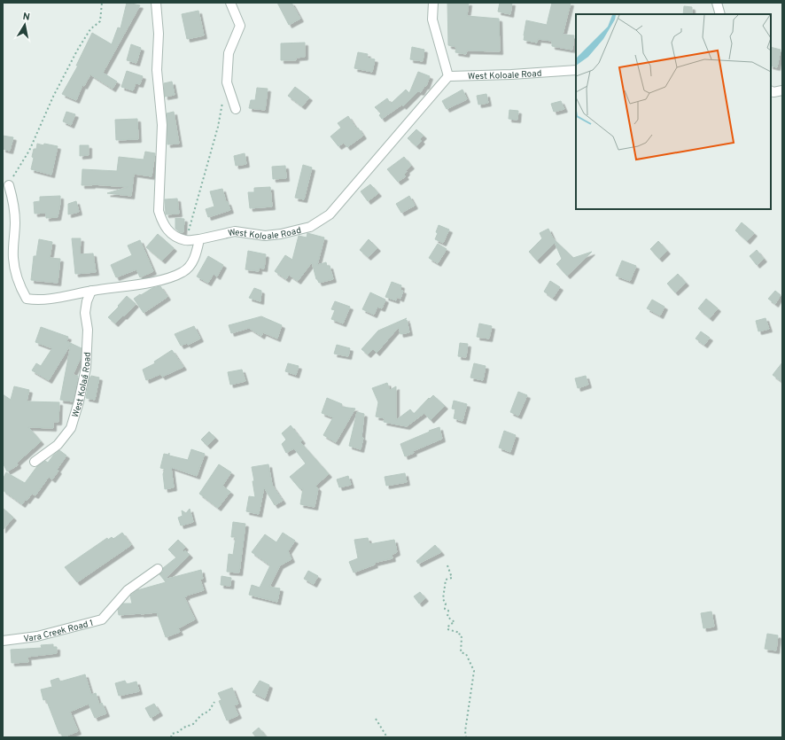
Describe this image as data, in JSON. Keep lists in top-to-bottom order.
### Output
{
  "streets": {
    "street": ["West Koloale Road", "West Kolaá Road", "Vara Creek Road 1"]
  },
  "north": "top"
}
